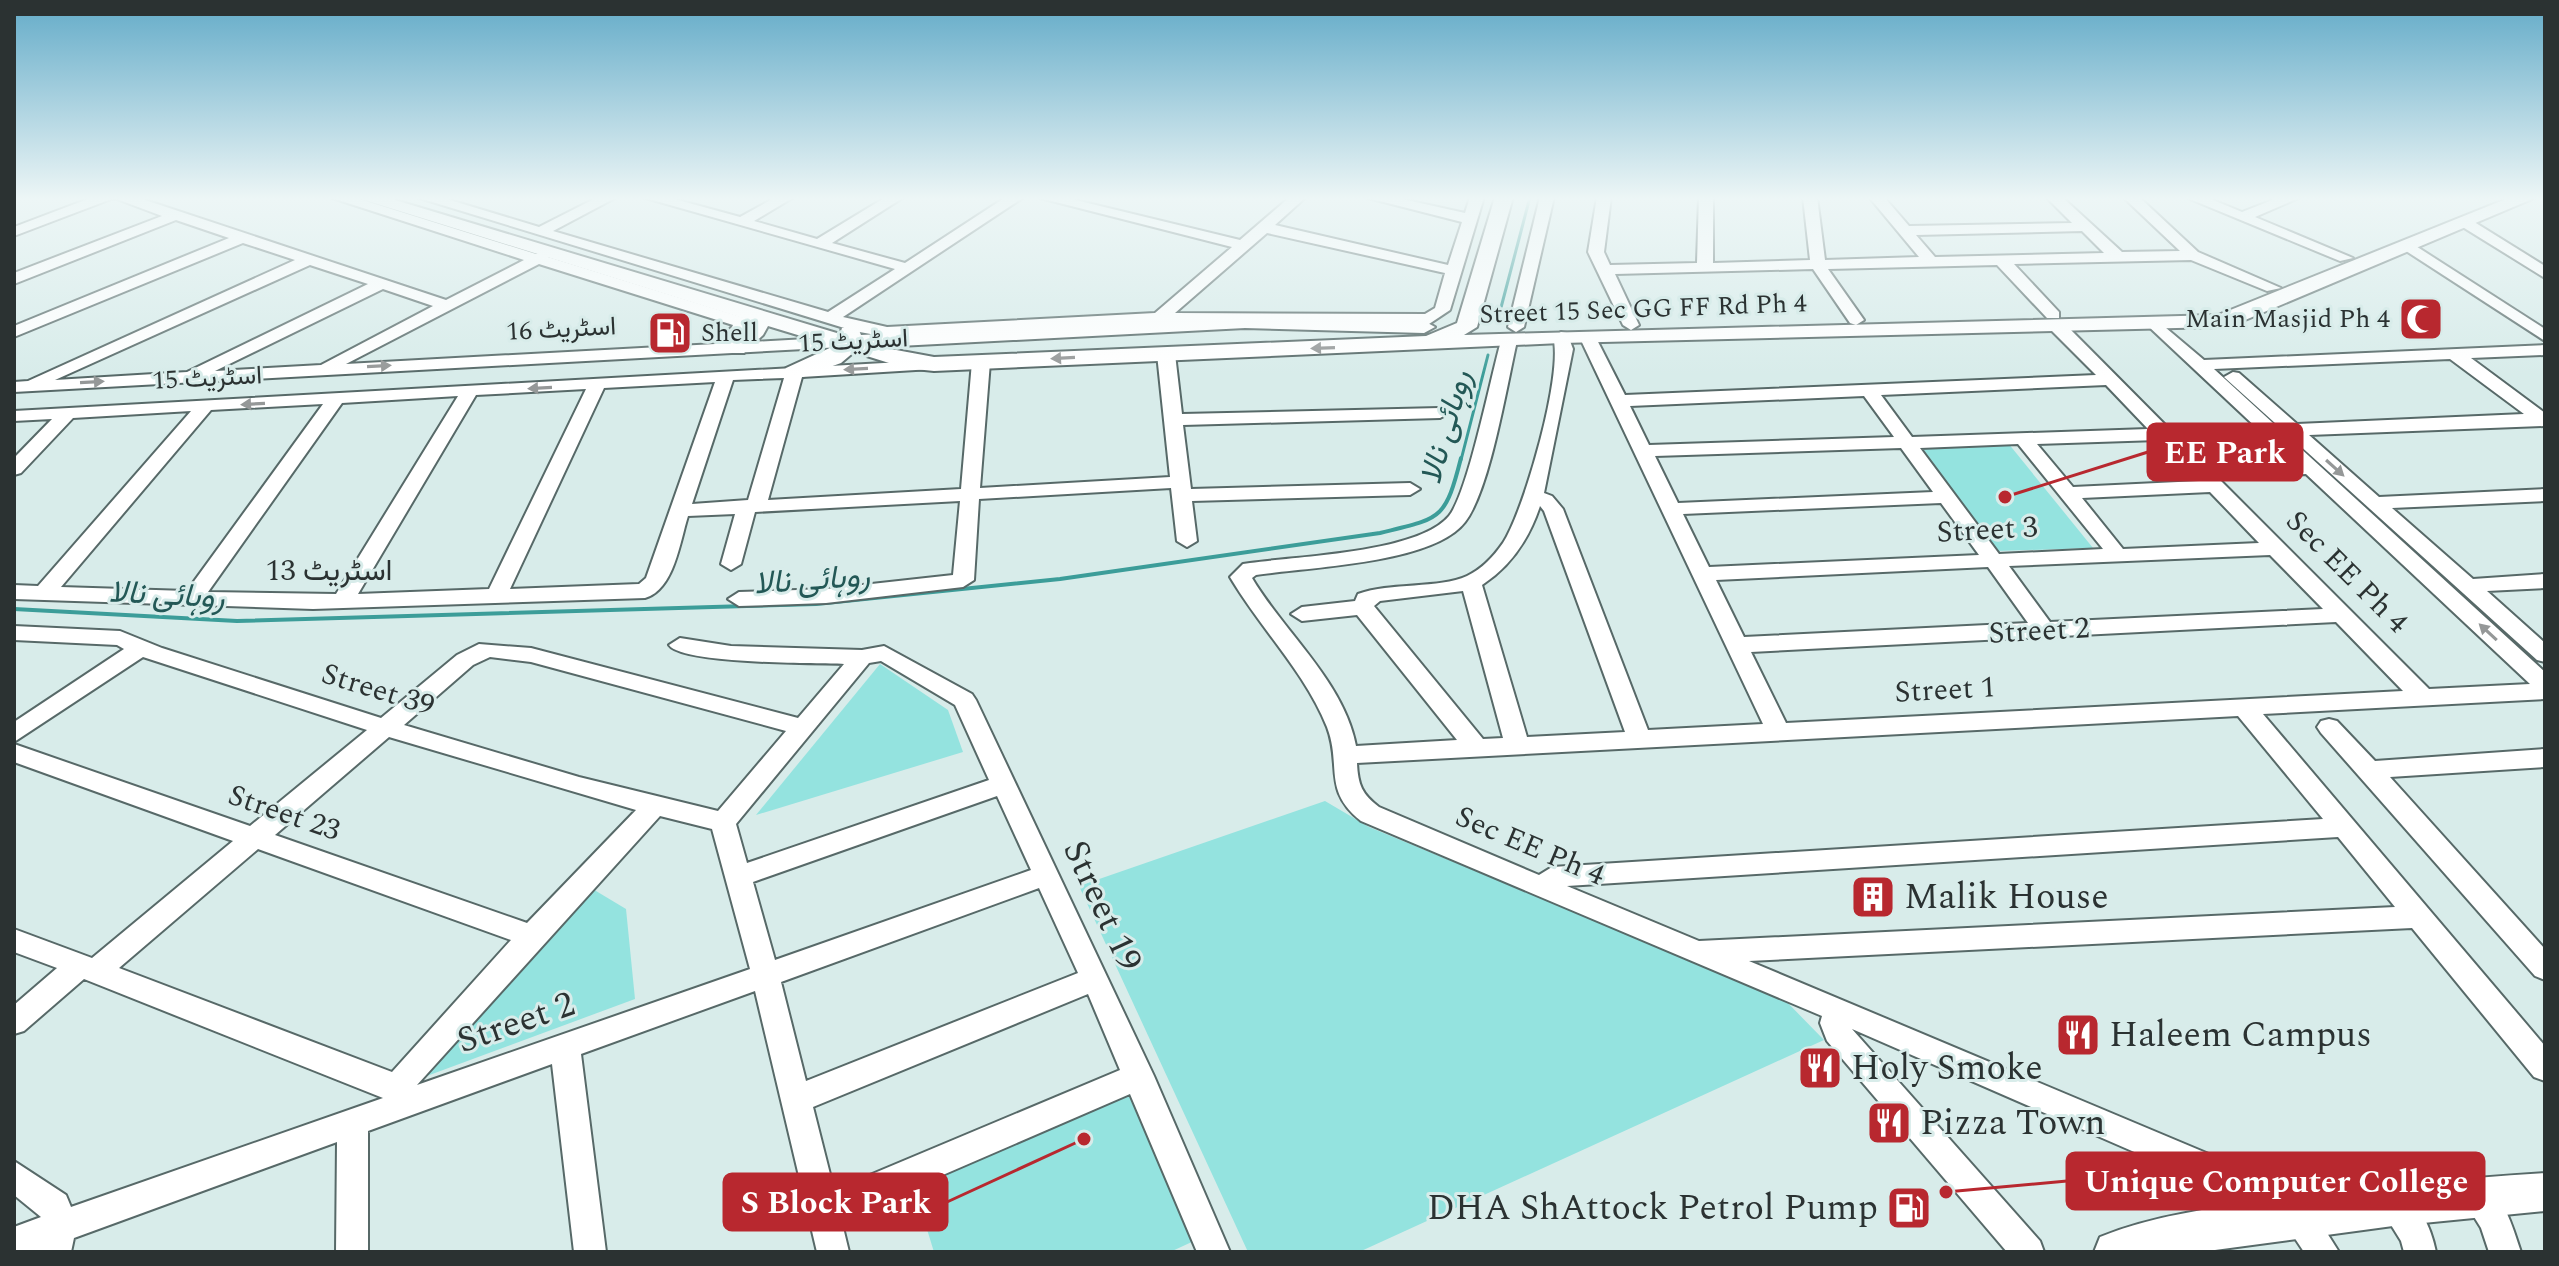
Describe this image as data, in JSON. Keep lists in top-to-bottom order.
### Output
{
  "streets": {
    "main road": ["Street 15 Sec GG FF Rd Ph 4", "اسٹریٹ 16", "اسٹریٹ 15"],
    "street": [
      "Street 3",
      "اسٹریٹ 13",
      "Sec EE Ph 4",
      "Street 2",
      "Street 39",
      "Street 1",
      "Street 23",
      "Street 19"
    ]
  },
  "crossings": [
    ["Street 15 Sec GG FF Rd Ph 4", "اسٹریٹ 16"],
    ["Street 15 Sec GG FF Rd Ph 4", "اسٹریٹ 15"],
    ["Street 15 Sec GG FF Rd Ph 4", "Sec EE Ph 4"],
    ["اسٹریٹ 16", "اسٹریٹ 15"],
    ["Street 3", "Sec EE Ph 4"],
    ["Sec EE Ph 4", "Street 2"],
    ["Sec EE Ph 4", "Street 1"],
    ["Street 2", "Street 19"]
  ],
  "water": ["روہائی نالا"],
  "places": {
    "mosque": ["Main Masjid Ph 4"],
    "fuel station": ["Shell", "DHA ShAttock Petrol Pump"],
    "other": ["EE Park", "S Block Park", "Unique Computer College"],
    "building": ["Malik House"],
    "restaurant": ["Haleem Campus", "Holy Smoke", "Pizza Town"]
  }
}
